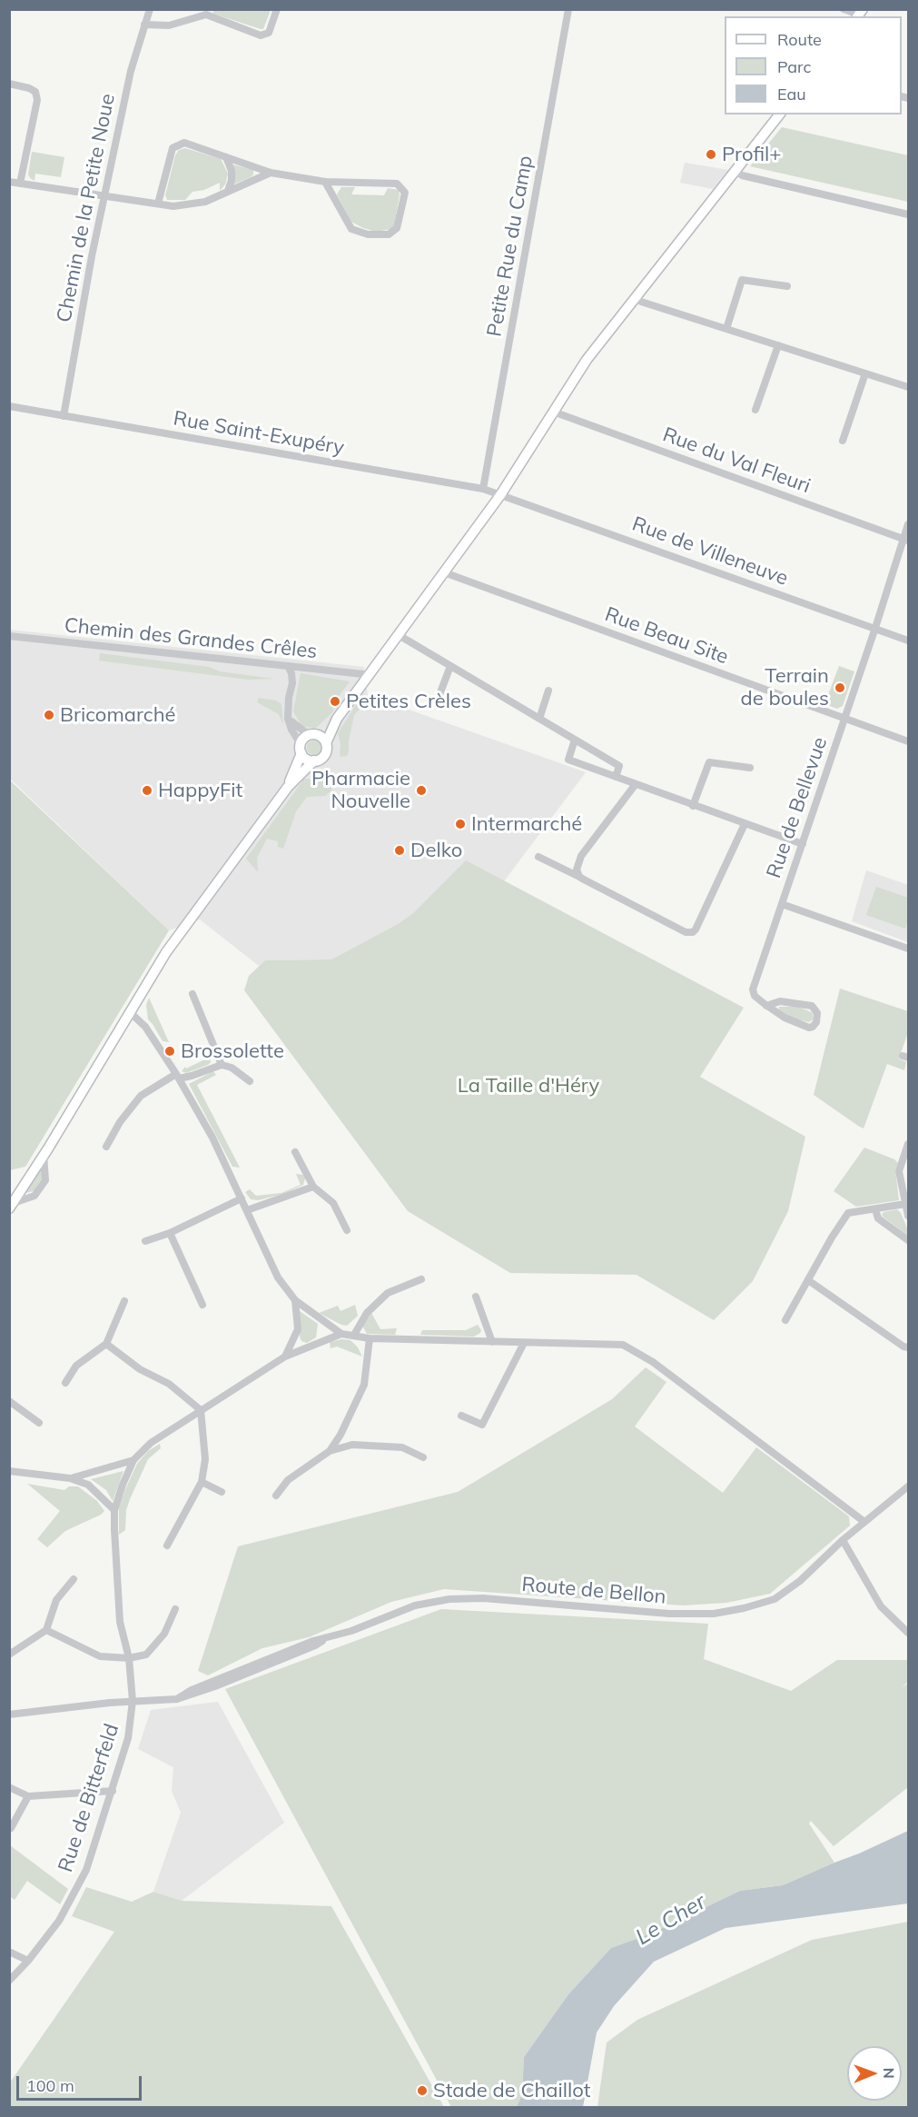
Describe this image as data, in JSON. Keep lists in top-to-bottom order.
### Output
{
  "streets": {
    "street": [
      "Chemin de la Petite Noue",
      "Petite Rue du Camp",
      "Rue Saint-Exupéry",
      "Rue du Val Fleuri",
      "Rue de Villeneuve",
      "Rue Beau Site",
      "Chemin des Grandes Crêles",
      "Rue de Bellevue",
      "Route de Bellon",
      "Rue de Bitterfeld"
    ]
  },
  "crossings": [
    ["Chemin de la Petite Noue", "Rue Saint-Exupéry"],
    ["Petite Rue du Camp", "Rue Saint-Exupéry"],
    ["Rue Saint-Exupéry", "Rue de Villeneuve"],
    ["Rue du Val Fleuri", "Rue de Bellevue"],
    ["Rue de Villeneuve", "Rue de Bellevue"],
    ["Rue Beau Site", "Rue de Bellevue"],
    ["Route de Bellon", "Rue de Bitterfeld"]
  ],
  "water": ["Le Cher"],
  "parks": ["La Taille d'Héry"],
  "places": [
    "Profil+",
    "Terrain de boules",
    "Petites Crèles",
    "Bricomarché",
    "HappyFit",
    "Pharmacie Nouvelle",
    "Intermarché",
    "Delko",
    "Brossolette",
    "Stade de Chaillot"
  ],
  "legend": ["Route", "Parc", "Eau"],
  "scale_bar": "100 m",
  "north": "right"
}
